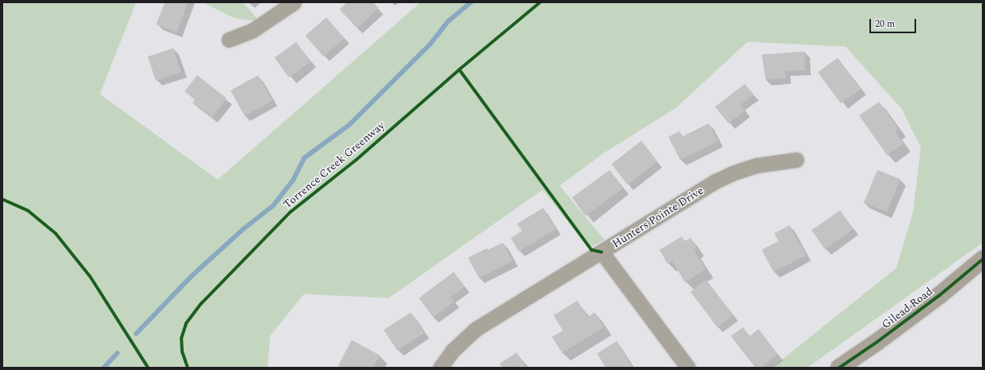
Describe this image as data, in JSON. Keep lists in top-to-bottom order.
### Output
{
  "streets": {
    "main road": ["Gilead Road"],
    "street": ["Hunters Pointe Drive"],
    "cycle path": ["Torrence Creek Greenway"]
  },
  "scale_bar": "20 m"
}
